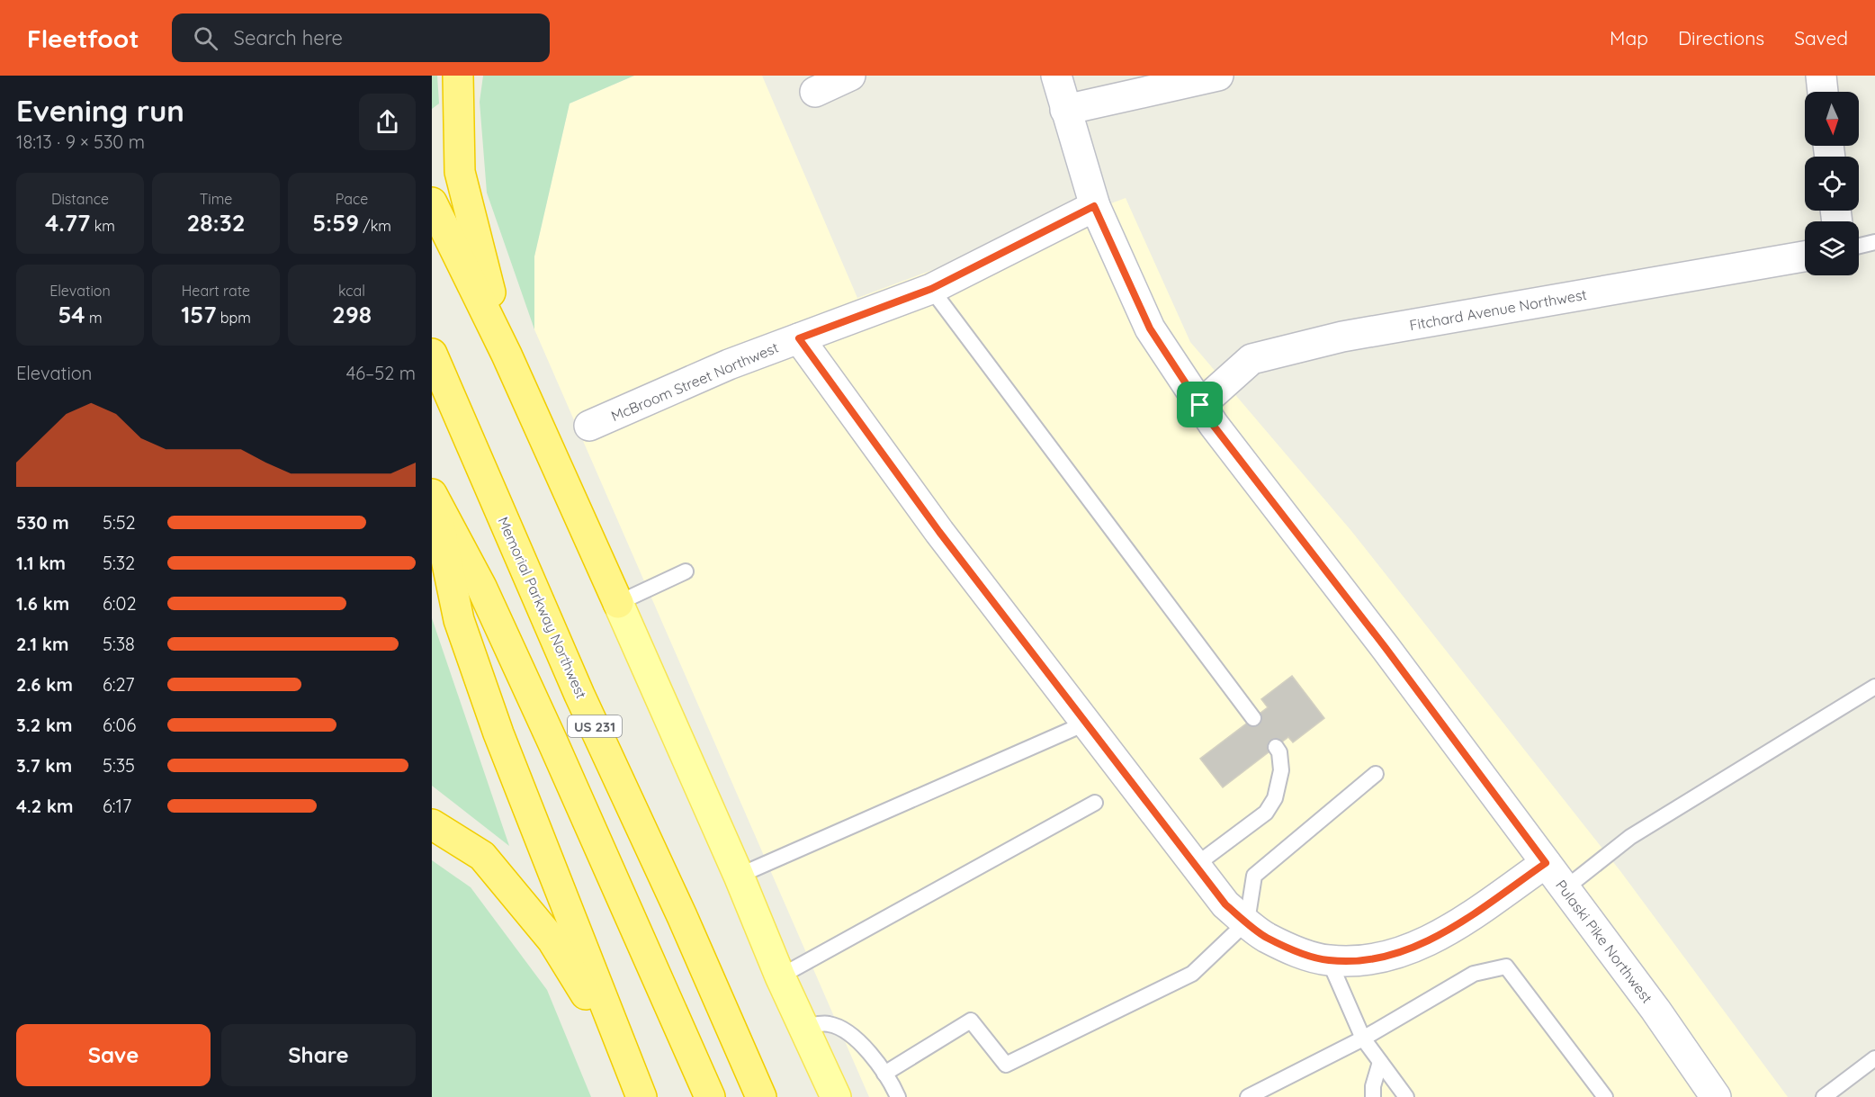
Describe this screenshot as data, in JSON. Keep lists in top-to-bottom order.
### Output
{
  "streets": {
    "highway": ["Memorial Parkway Northwest", "US 231"],
    "street": ["Fitchard Avenue Northwest", "McBroom Street Northwest", "Pulaski Pike Northwest"]
  },
  "crossings": [
    ["Fitchard Avenue Northwest", "Pulaski Pike Northwest"],
    ["McBroom Street Northwest", "Pulaski Pike Northwest"]
  ],
  "north": "bottom",
  "page": {
    "header": "Fleetfoot",
    "search": "Search here",
    "nav": ["Map", "Directions", "Saved"],
    "heading": ["Evening run", "18:13 · 9 × 530 m"],
    "stats": [
      ["Distance", "4.77 km"],
      ["Time", "28:32"],
      ["Pace", "5:59 /km"],
      ["Elevation", "54 m"],
      ["Heart rate", "157 bpm"],
      ["kcal", "298"]
    ],
    "chart": ["Elevation", "46–52 m"],
    "list": [
      {
        "name": "530 m",
        "note": "5:52"
      },
      {
        "name": "1.1 km",
        "note": "5:32"
      },
      {
        "name": "1.6 km",
        "note": "6:02"
      },
      {
        "name": "2.1 km",
        "note": "5:38"
      },
      {
        "name": "2.6 km",
        "note": "6:27"
      },
      {
        "name": "3.2 km",
        "note": "6:06"
      },
      {
        "name": "3.7 km",
        "note": "5:35"
      },
      {
        "name": "4.2 km",
        "note": "6:17"
      }
    ],
    "buttons": ["Save", "Share"]
  }
}
